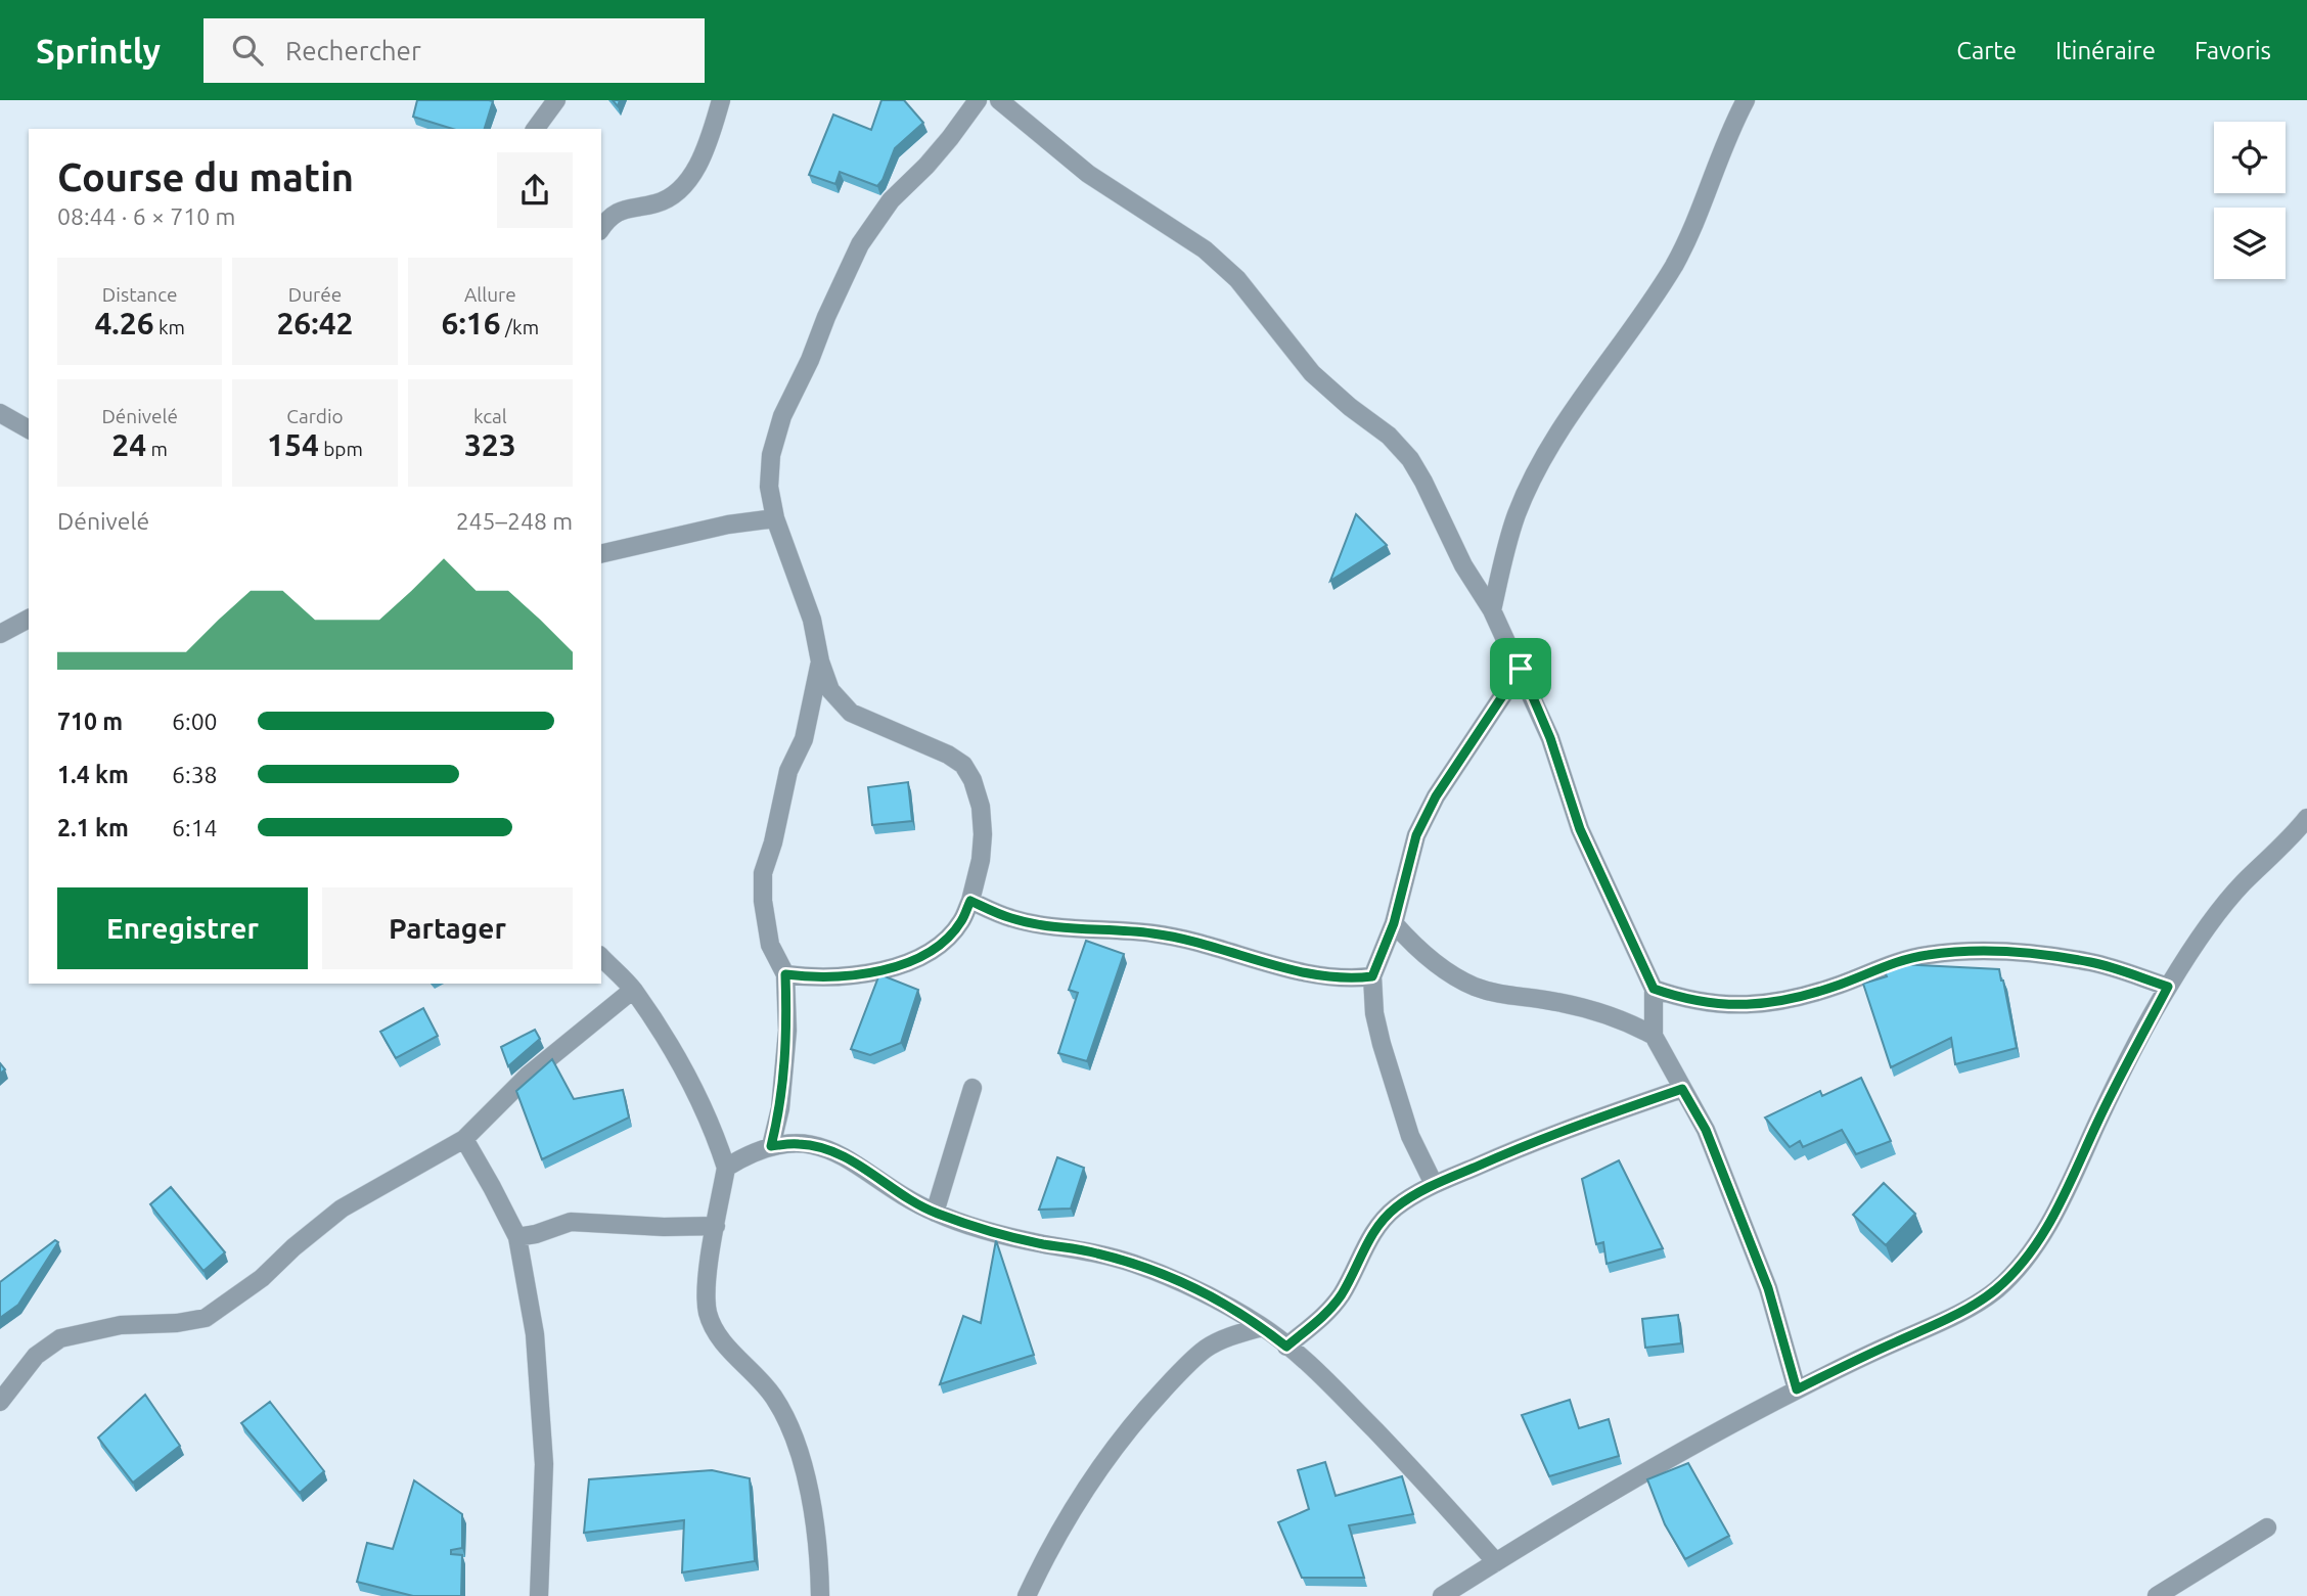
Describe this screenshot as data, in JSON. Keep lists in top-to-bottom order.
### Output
{
  "page": {
    "header": "Sprintly",
    "search": "Rechercher",
    "nav": ["Carte", "Itinéraire", "Favoris"],
    "heading": ["Course du matin", "08:44 · 6 × 710 m"],
    "stats": [
      ["Distance", "4.26 km"],
      ["Durée", "26:42"],
      ["Allure", "6:16 /km"],
      ["Dénivelé", "24 m"],
      ["Cardio", "154 bpm"],
      ["kcal", "323"]
    ],
    "chart": ["Dénivelé", "245–248 m"],
    "list": [
      {
        "name": "710 m",
        "note": "6:00"
      },
      {
        "name": "1.4 km",
        "note": "6:38"
      },
      {
        "name": "2.1 km",
        "note": "6:14"
      }
    ],
    "buttons": ["Enregistrer", "Partager"]
  }
}
